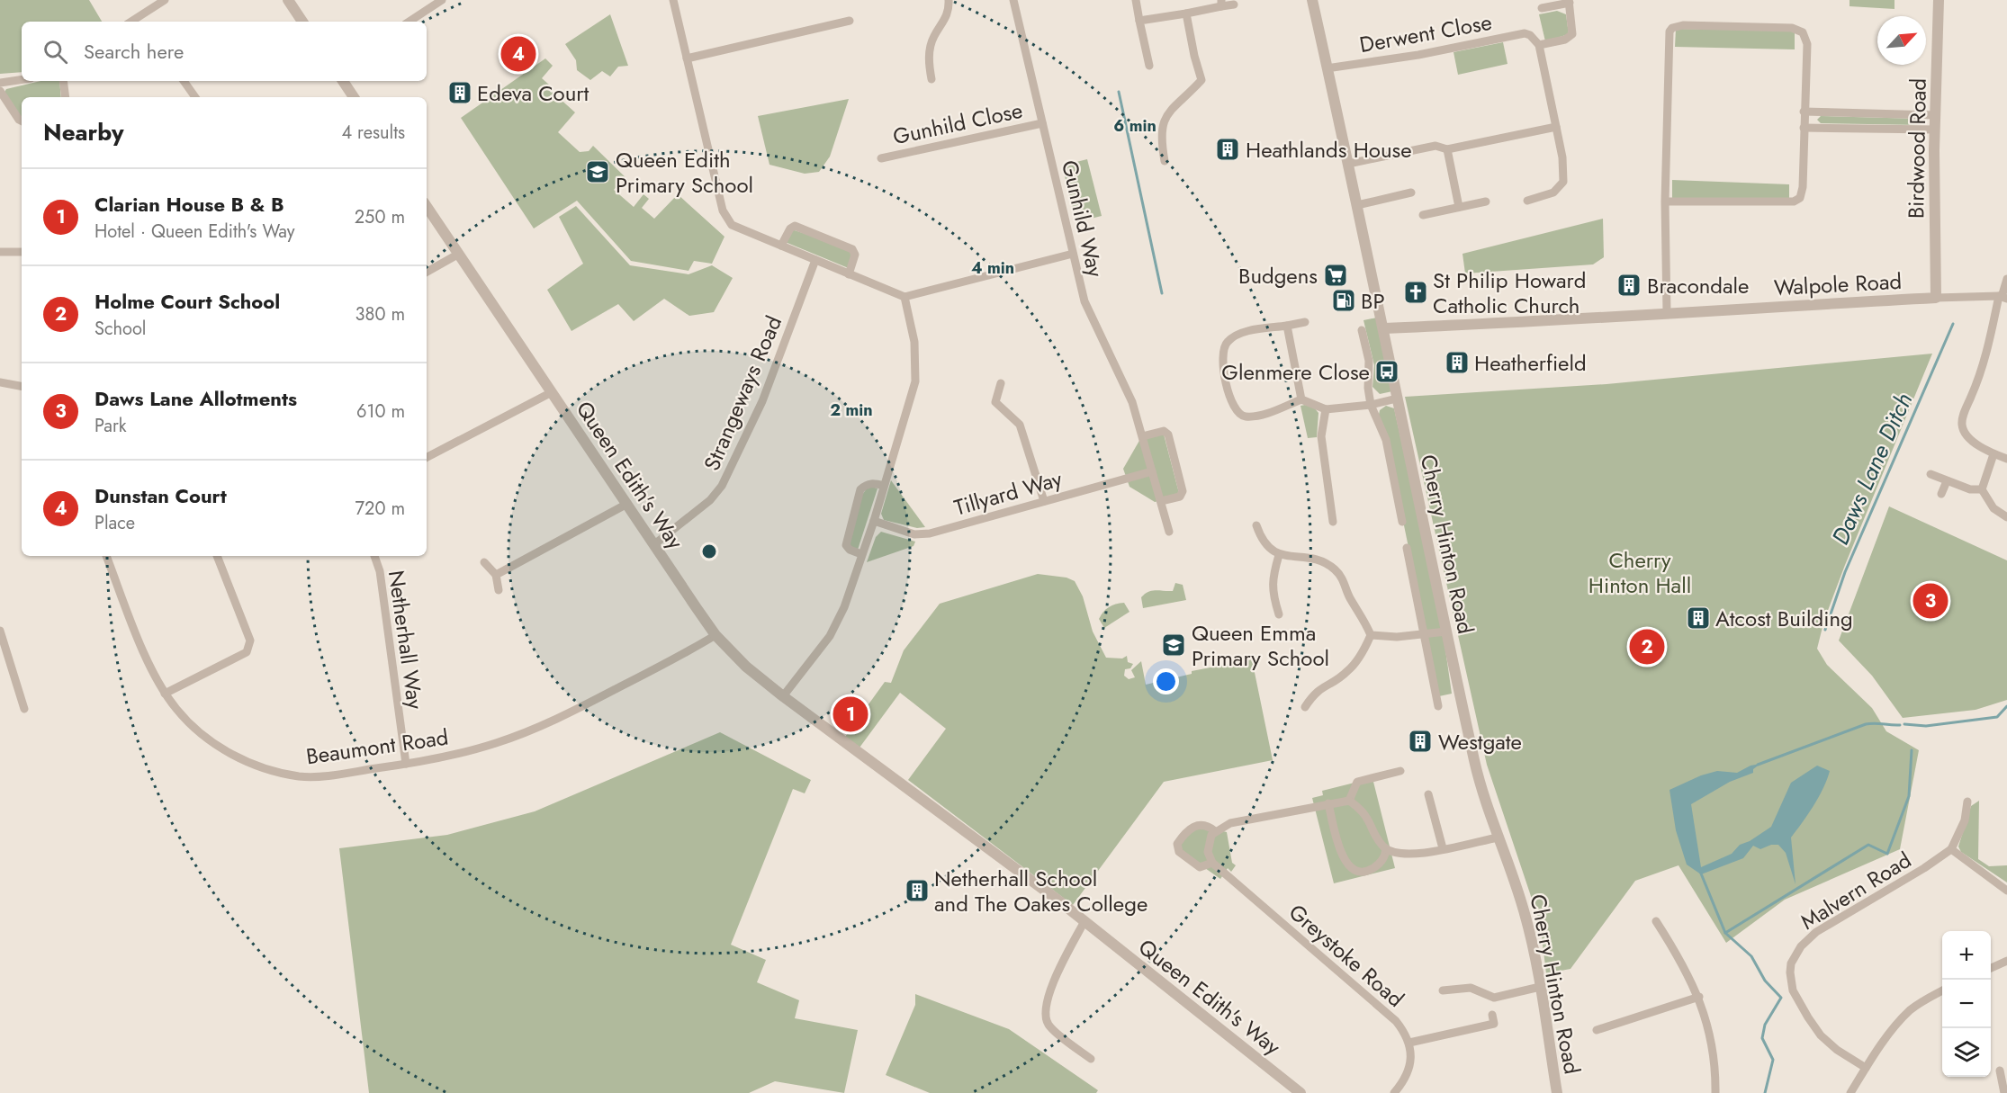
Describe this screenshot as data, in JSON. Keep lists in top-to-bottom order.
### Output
{
  "streets": {
    "street": [
      "Derwent Close",
      "Gunhild Close",
      "Birdwood Road",
      "Gunhild Way",
      "Walpole Road",
      "Strangeways Road",
      "Queen Edith's Way",
      "Tillyard Way",
      "Cherry Hinton Road",
      "Netherhall Way",
      "Beaumont Road",
      "Malvern Road",
      "Greystoke Road"
    ]
  },
  "crossings": [
    ["Derwent Close", "Cherry Hinton Road"],
    ["Gunhild Close", "Gunhild Way"],
    ["Birdwood Road", "Walpole Road"],
    ["Gunhild Way", "Tillyard Way"],
    ["Walpole Road", "Cherry Hinton Road"],
    ["Strangeways Road", "Queen Edith's Way"],
    ["Queen Edith's Way", "Beaumont Road"],
    ["Netherhall Way", "Beaumont Road"]
  ],
  "water": ["Daws Lane Ditch"],
  "parks": ["Cherry Hinton Hall"],
  "places": {
    "building": [
      "Edeva Court",
      "Heathlands House",
      "Bracondale",
      "Heatherfield",
      "Atcost Building",
      "Westgate",
      "Netherhall School and The Oakes College"
    ],
    "school or university": ["Queen Edith Primary School", "Queen Emma Primary School"],
    "supermarket": ["Budgens"],
    "church": ["St Philip Howard Catholic Church"],
    "fuel station": ["BP"],
    "bus stop": ["Glenmere Close"]
  },
  "north": "top right",
  "page": {
    "search": "Search here",
    "pins": [
      "4",
      "3",
      "2",
      "1"
    ],
    "heading": ["Nearby", "4 results"],
    "list": [
      {
        "mark": "1",
        "name": "Clarian House B & B",
        "note": "Hotel · Queen Edith's Way",
        "value": "250 m"
      },
      {
        "mark": "2",
        "name": "Holme Court School",
        "note": "School",
        "value": "380 m"
      },
      {
        "mark": "3",
        "name": "Daws Lane Allotments",
        "note": "Park",
        "value": "610 m"
      },
      {
        "mark": "4",
        "name": "Dunstan Court",
        "note": "Place",
        "value": "720 m"
      }
    ],
    "map_buttons": ["+", "−"]
  },
  "rings": ["6 min", "4 min", "2 min"]
}
